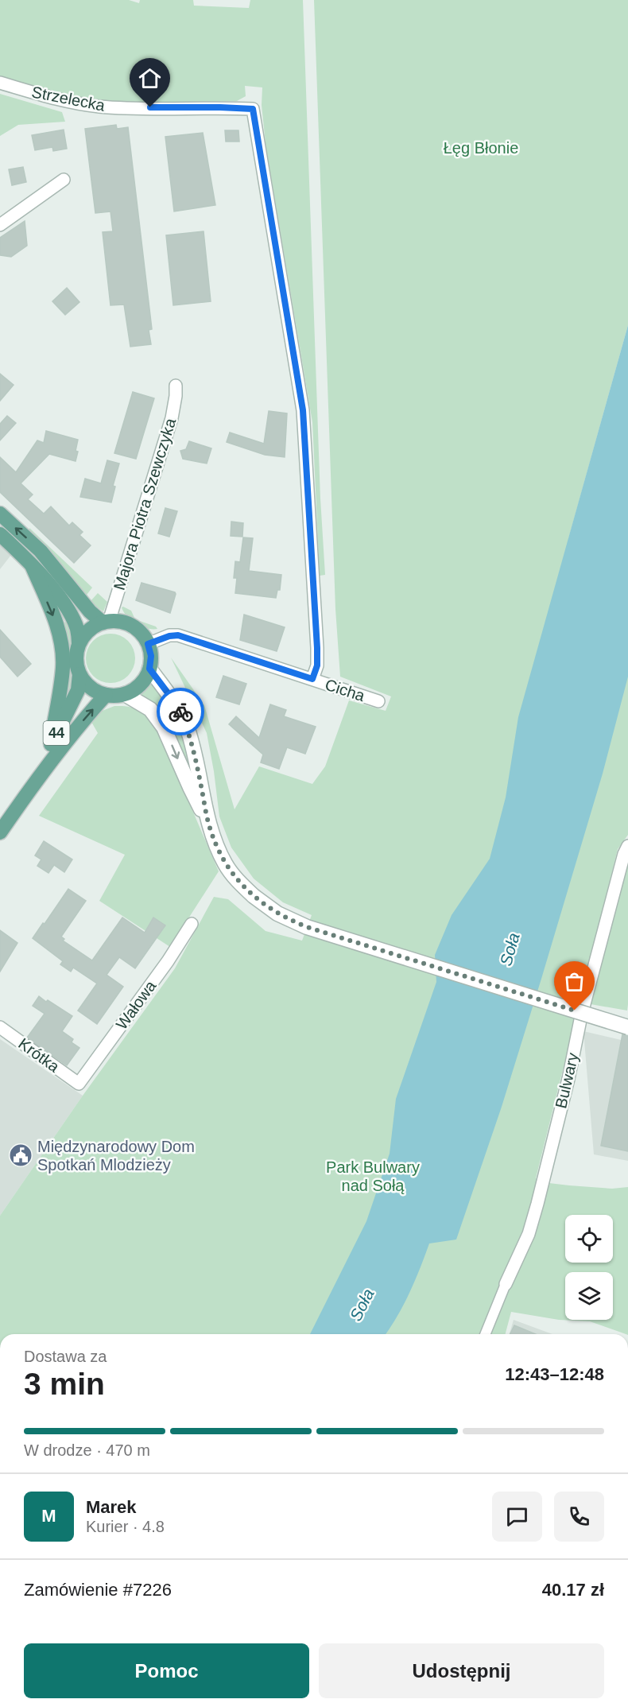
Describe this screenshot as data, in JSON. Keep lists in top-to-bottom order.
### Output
{
  "streets": {
    "main road": ["44"],
    "street": [
      "Strzelecka",
      "Majora Piotra Szewczyka",
      "Cicha",
      "Wałowa",
      "Krótka",
      "Bulwary"
    ]
  },
  "crossings": [
    ["Strzelecka", "Cicha"],
    ["Majora Piotra Szewczyka", "Cicha"],
    ["Majora Piotra Szewczyka", "44"],
    ["Cicha", "44"],
    ["Wałowa", "Krótka"]
  ],
  "water": ["Soła"],
  "parks": ["Łęg Błonie", "Park Bulwary nad Sołą"],
  "places": {
    "public building": ["Międzynarodowy Dom Spotkań Mlodzieży"]
  },
  "page": {
    "heading": ["3 min", "Dostawa za", "12:43–12:48"],
    "panel": [
      "Marek",
      "Kurier · 4.8",
      "Zamówienie #7226",
      "40.17 zł"
    ],
    "bar": "W drodze · 470 m",
    "round": "M",
    "buttons": ["Pomoc", "Udostępnij"]
  }
}
